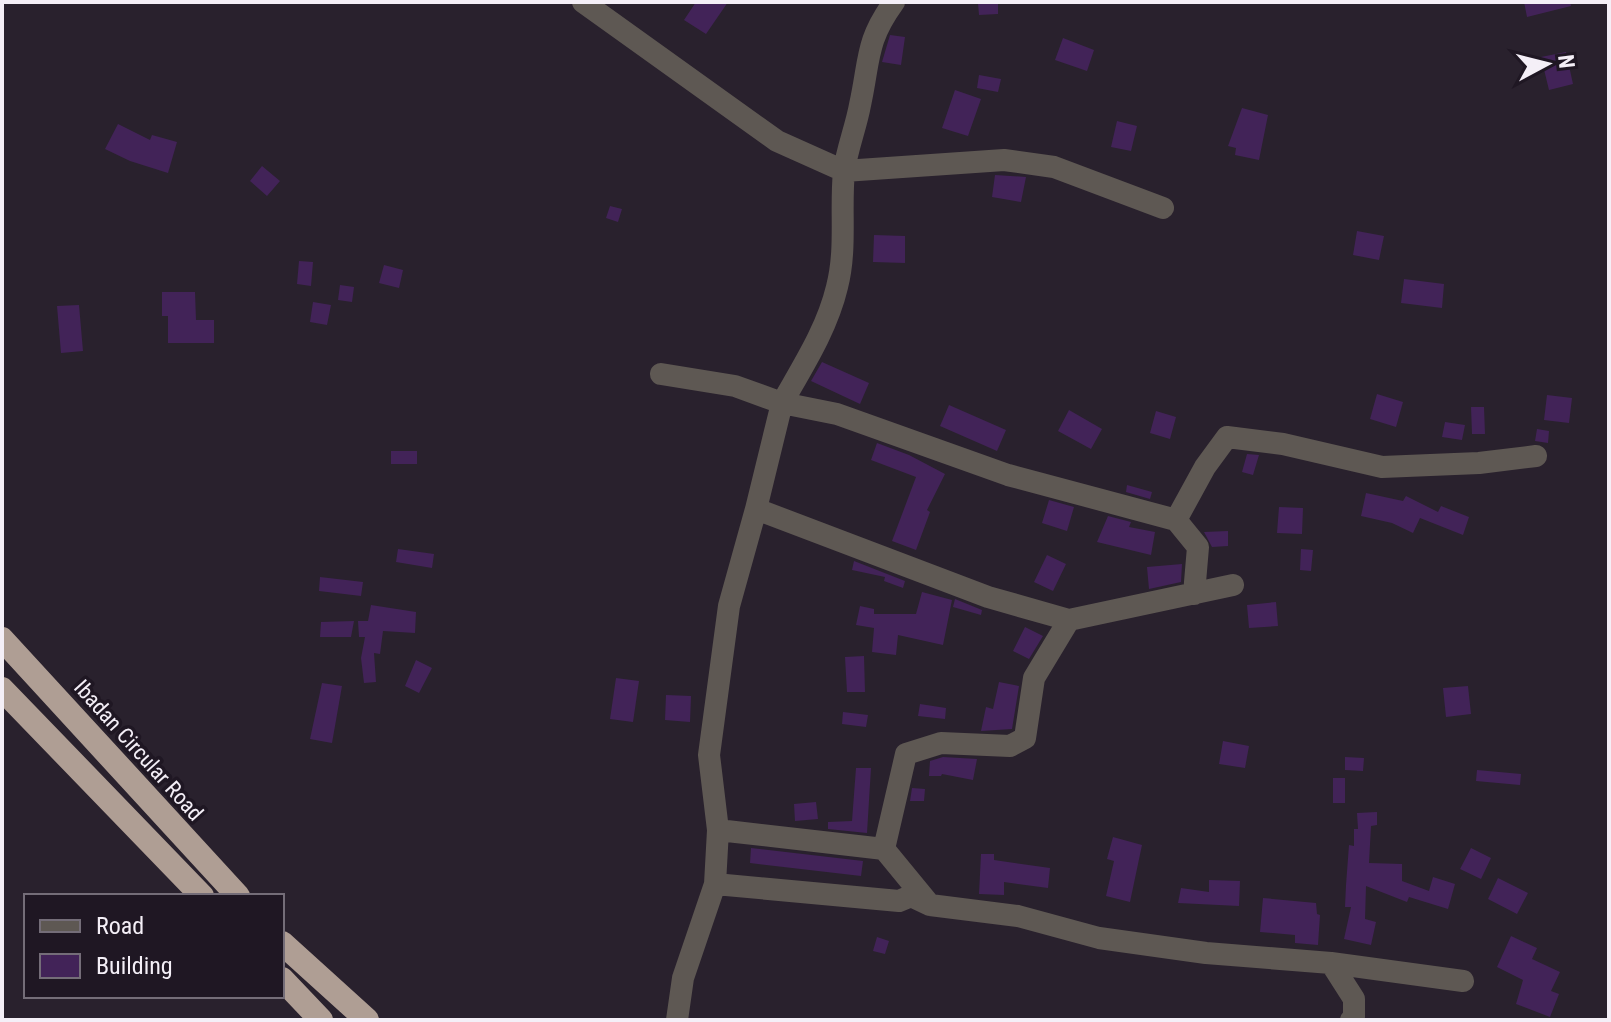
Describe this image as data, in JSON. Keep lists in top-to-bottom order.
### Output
{
  "streets": {
    "highway": ["Ibadan Circular Road"]
  },
  "legend": ["Road", "Building"],
  "north": "right"
}
